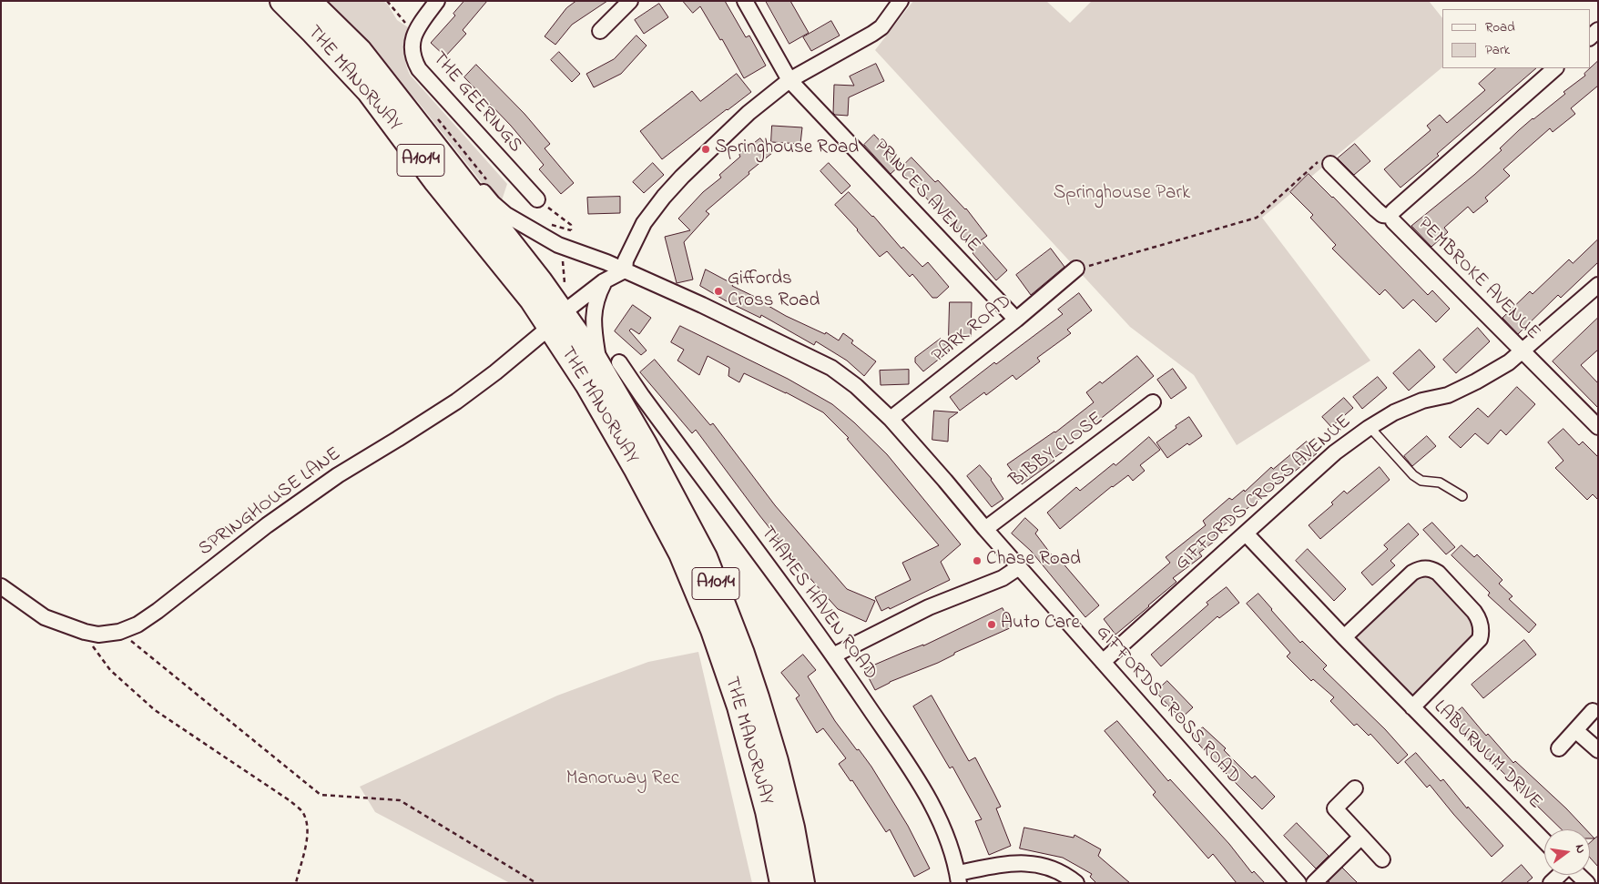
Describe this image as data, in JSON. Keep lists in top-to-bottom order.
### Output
{
  "streets": {
    "main road": ["THE MANORWAY", "A1014"],
    "street": [
      "THE GEERINGS",
      "PRINCES AVENUE",
      "PEMBROKE AVENUE",
      "PARK ROAD",
      "BIBBY CLOSE",
      "GIFFORDS CROSS AVENUE",
      "SPRINGHOUSE LANE",
      "THAMES HAVEN ROAD",
      "GIFFORDS CROSS ROAD",
      "LABURNUM DRIVE"
    ]
  },
  "crossings": [
    ["THE MANORWAY", "SPRINGHOUSE LANE"],
    ["THE MANORWAY", "THAMES HAVEN ROAD"],
    ["THE MANORWAY", "GIFFORDS CROSS ROAD"],
    ["PRINCES AVENUE", "PARK ROAD"],
    ["PEMBROKE AVENUE", "GIFFORDS CROSS AVENUE"],
    ["PARK ROAD", "GIFFORDS CROSS ROAD"],
    ["BIBBY CLOSE", "GIFFORDS CROSS ROAD"],
    ["GIFFORDS CROSS AVENUE", "GIFFORDS CROSS ROAD"],
    ["GIFFORDS CROSS AVENUE", "LABURNUM DRIVE"]
  ],
  "parks": ["Springhouse Park", "Manorway Rec"],
  "places": [
    "Springhouse Road",
    "Giffords Cross Road",
    "Chase Road",
    "Auto Care"
  ],
  "legend": ["Road", "Park"],
  "north": "right"
}
